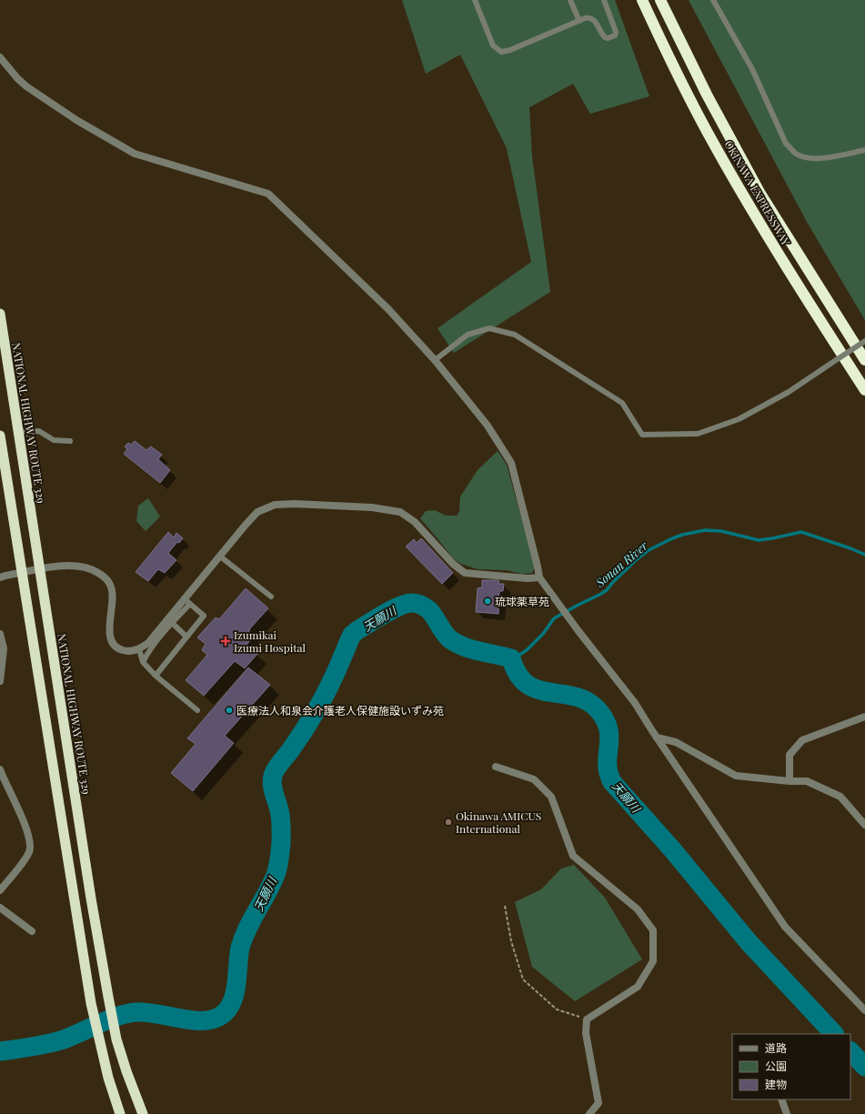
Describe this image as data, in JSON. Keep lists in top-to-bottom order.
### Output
{
  "streets": {
    "highway": ["OKINAWA EXPRESSWAY", "NATIONAL HIGHWAY ROUTE 329"]
  },
  "water": ["Sonan River", "天願川"],
  "places": {
    "other": ["琉球薬草苑", "医療法人和泉会介護老人保健施設いずみ苑", "Okinawa AMICUS International"],
    "health": ["Izumikai Izumi Hospital"]
  },
  "legend": ["道路", "公園", "建物"]
}
